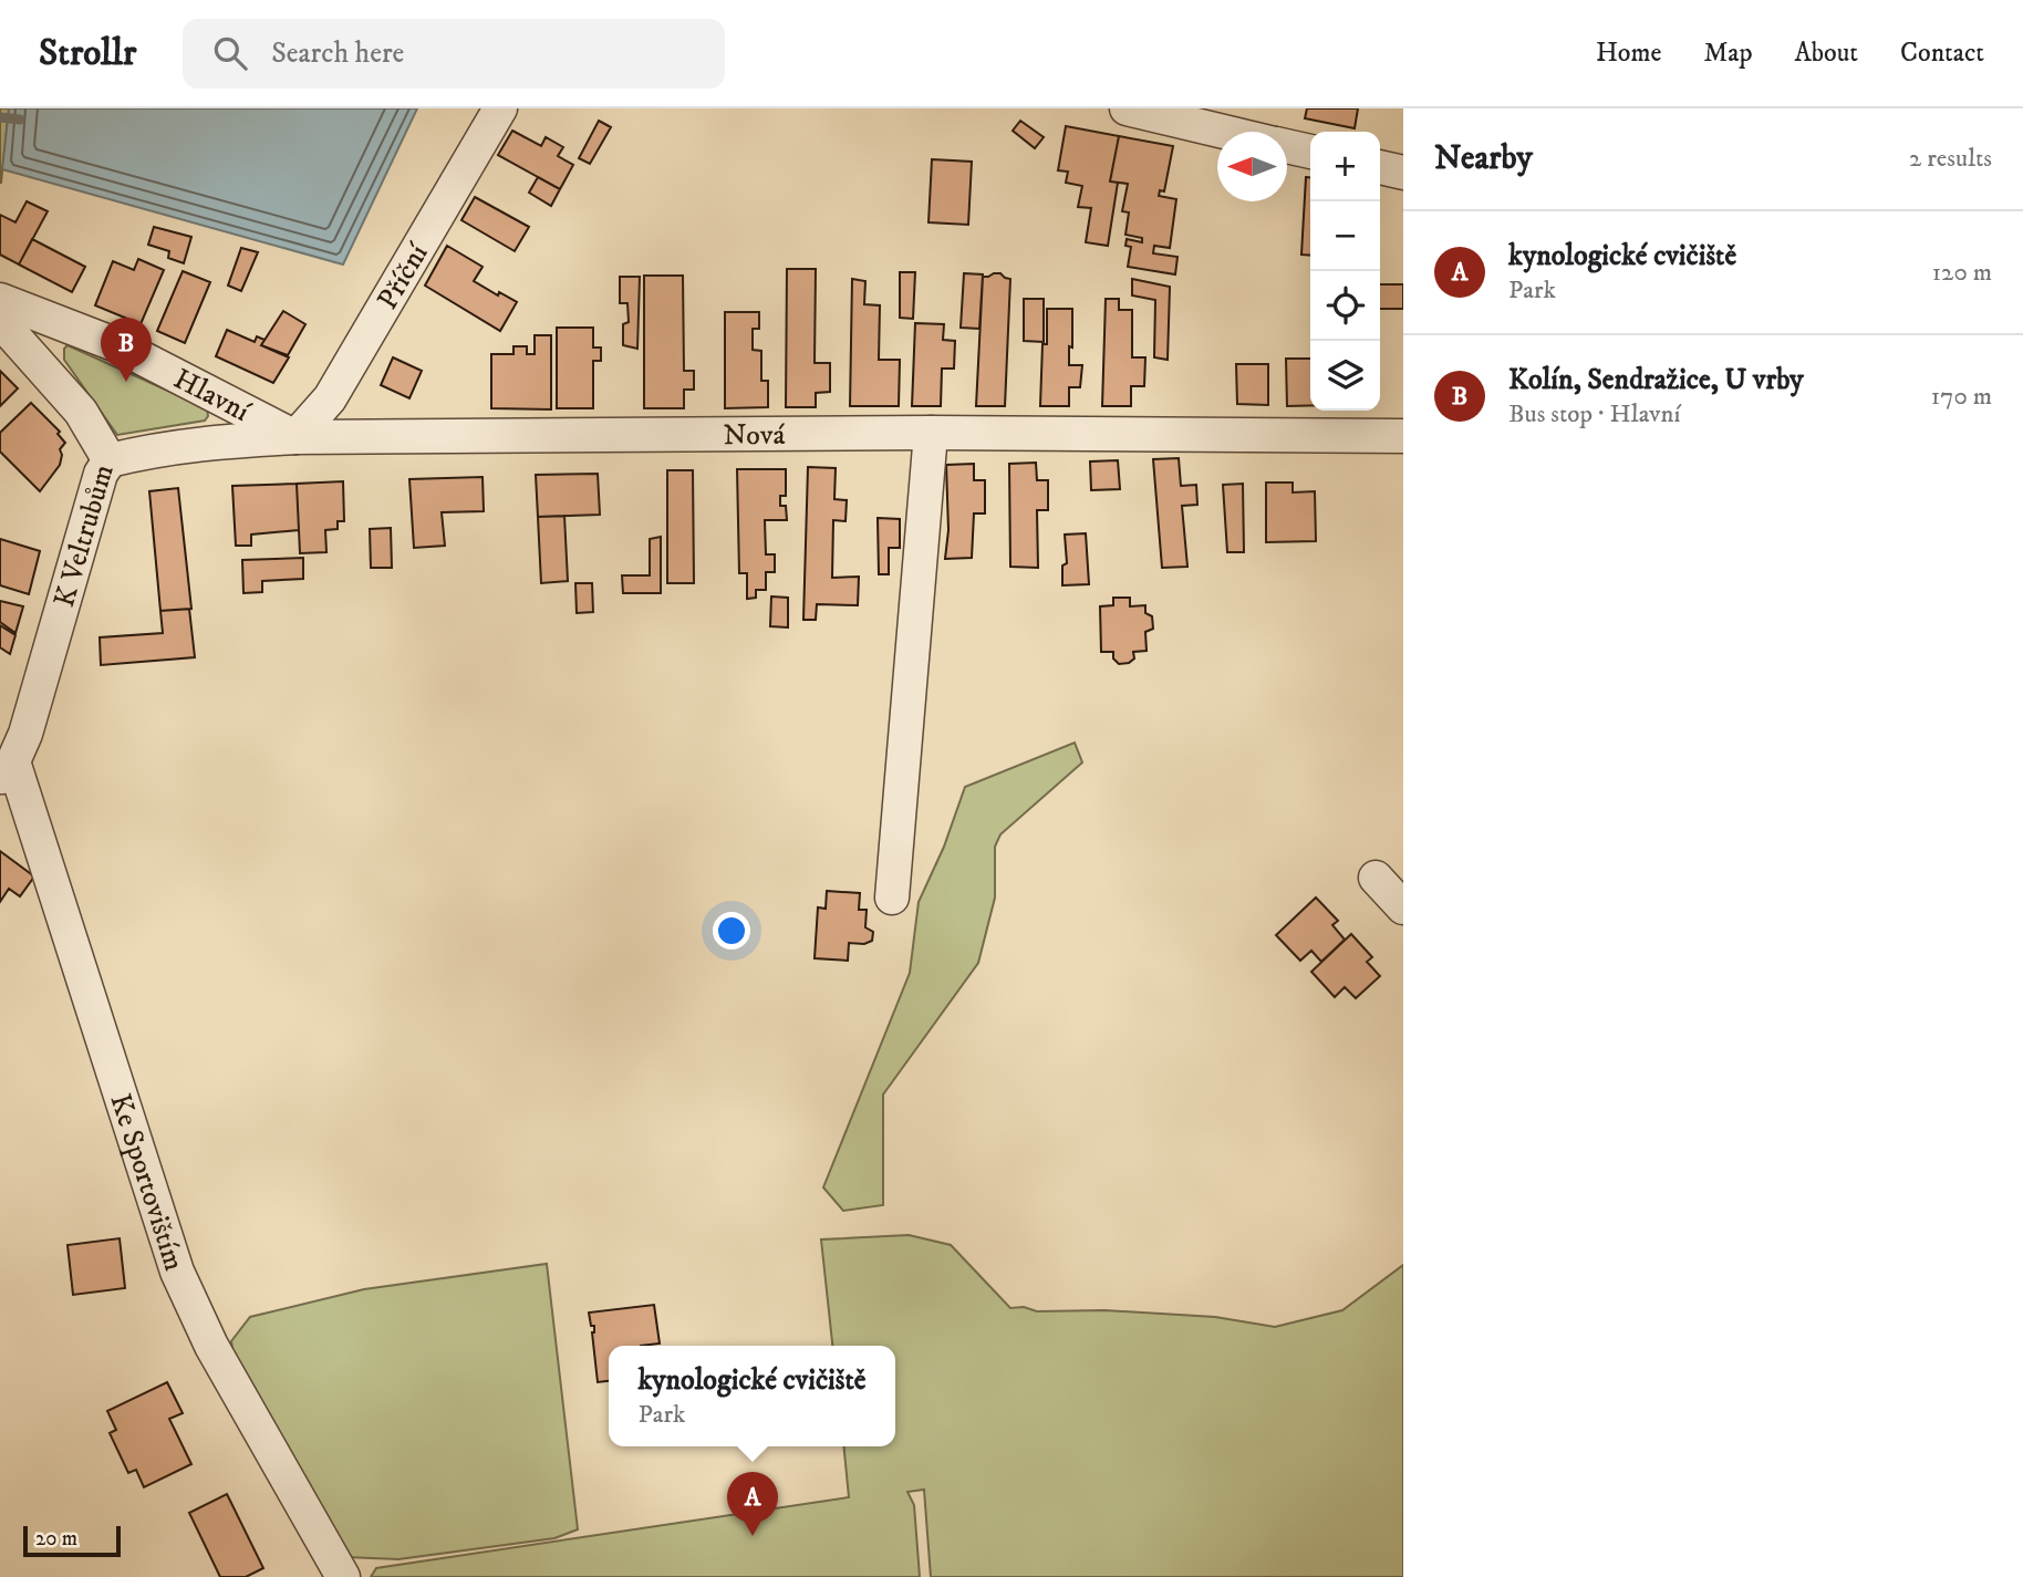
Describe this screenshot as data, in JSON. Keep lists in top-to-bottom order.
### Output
{
  "streets": {
    "street": [
      "Příční",
      "Hlavní",
      "Nová",
      "K Veltrubům",
      "Ke Sportovištím"
    ]
  },
  "crossings": [
    ["Příční", "Hlavní"],
    ["Příční", "Nová"],
    ["Hlavní", "Nová"],
    ["Nová", "K Veltrubům"],
    ["K Veltrubům", "Ke Sportovištím"]
  ],
  "scale_bar": "20 m",
  "north": "left",
  "page": {
    "header": "Strollr",
    "search": "Search here",
    "nav": [
      "Home",
      "Map",
      "About",
      "Contact"
    ],
    "heading": ["Nearby", "2 results"],
    "map_buttons": ["+", "−"],
    "list": [
      {
        "mark": "A",
        "name": "kynologické cvičiště",
        "note": "Park",
        "value": "120 m"
      },
      {
        "mark": "B",
        "name": "Kolín, Sendražice, U vrby",
        "note": "Bus stop · Hlavní",
        "value": "170 m"
      }
    ],
    "pins": ["B", "A"],
    "popup": ["kynologické cvičiště", "Park"],
    "scale": "20 m"
  }
}
